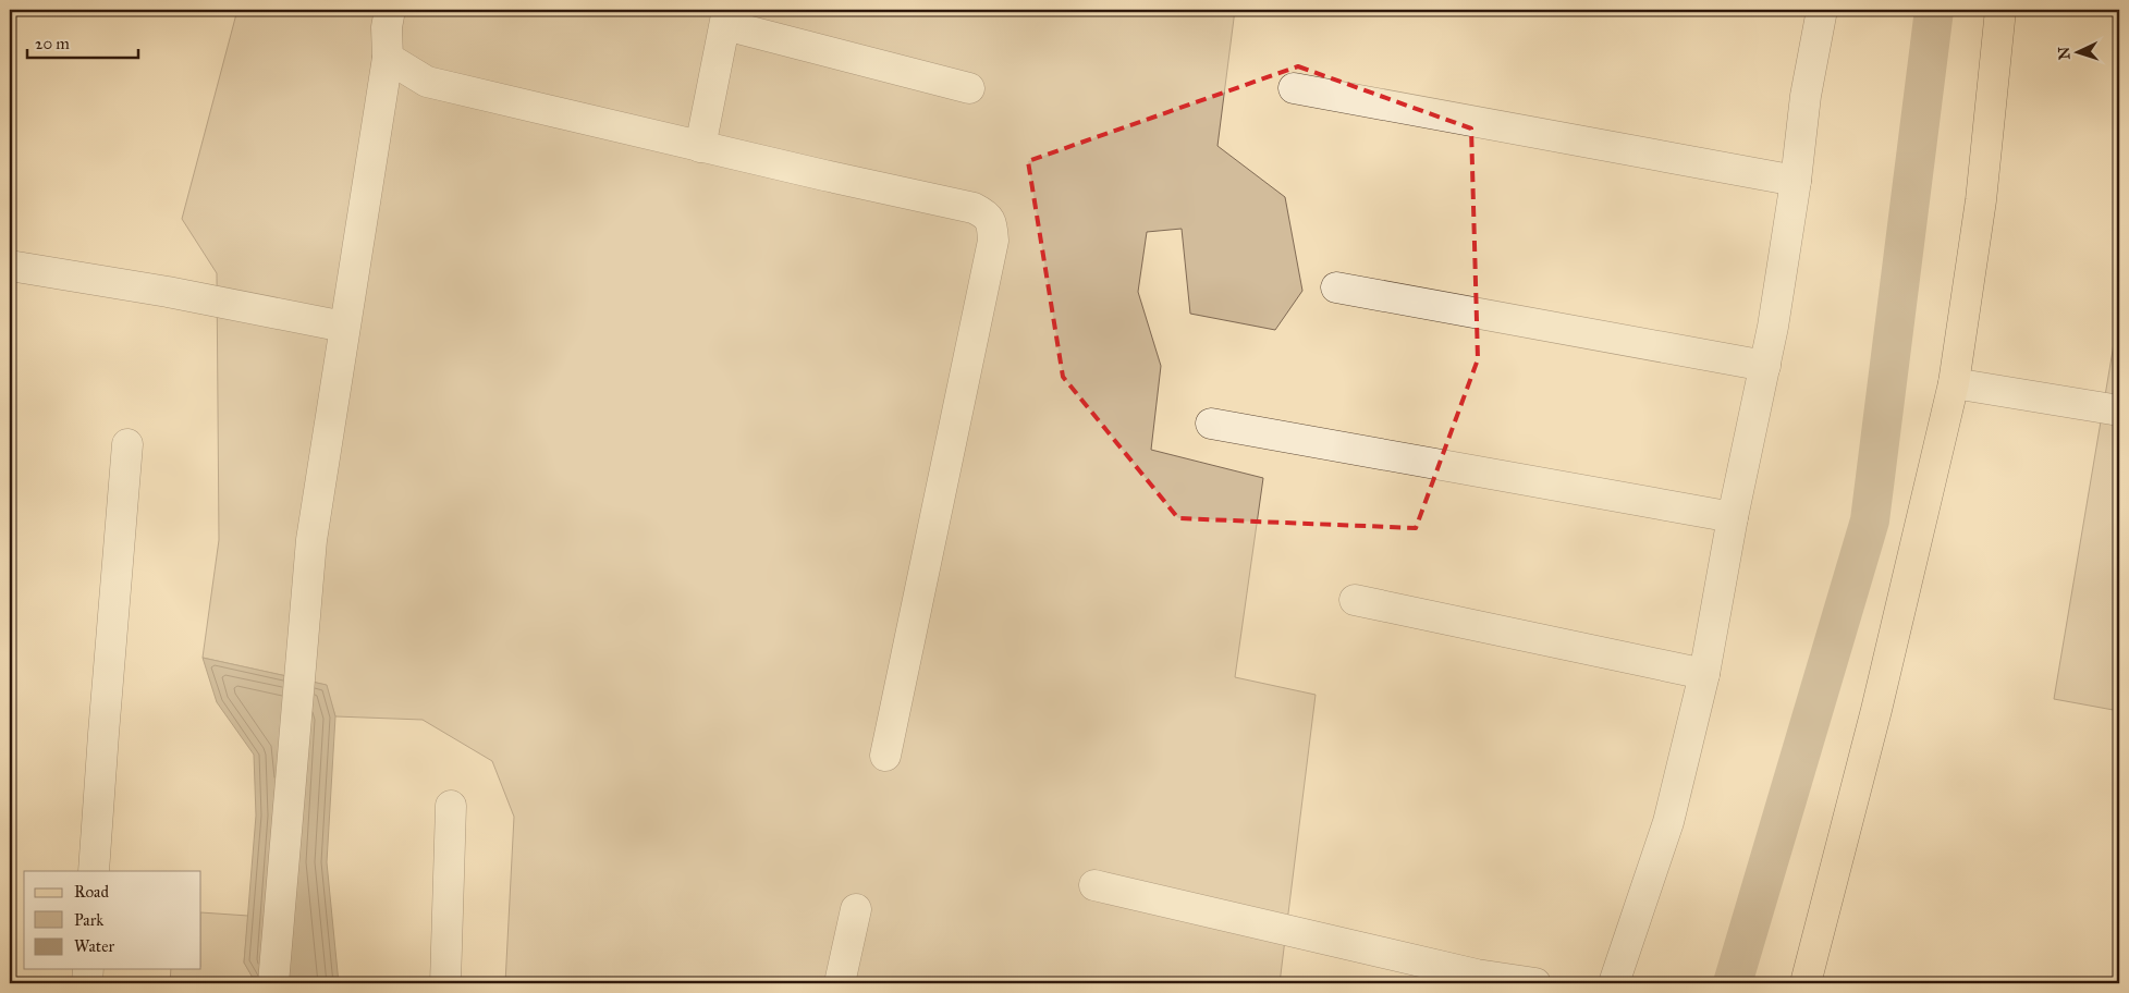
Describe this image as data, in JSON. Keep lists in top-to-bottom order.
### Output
{
  "legend": ["Road", "Park", "Water"],
  "scale_bar": "20 m",
  "north": "left"
}
